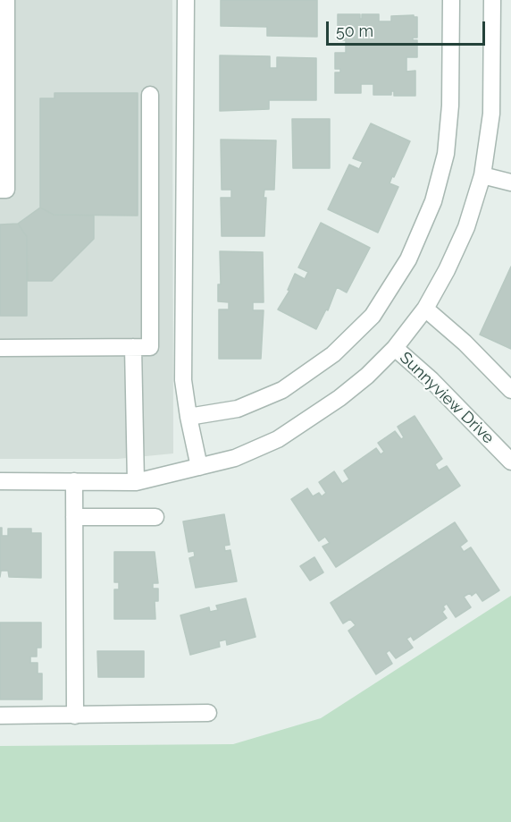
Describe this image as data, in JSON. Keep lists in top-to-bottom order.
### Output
{
  "streets": {
    "street": ["Sunnyview Drive"]
  },
  "scale_bar": "50 m"
}
